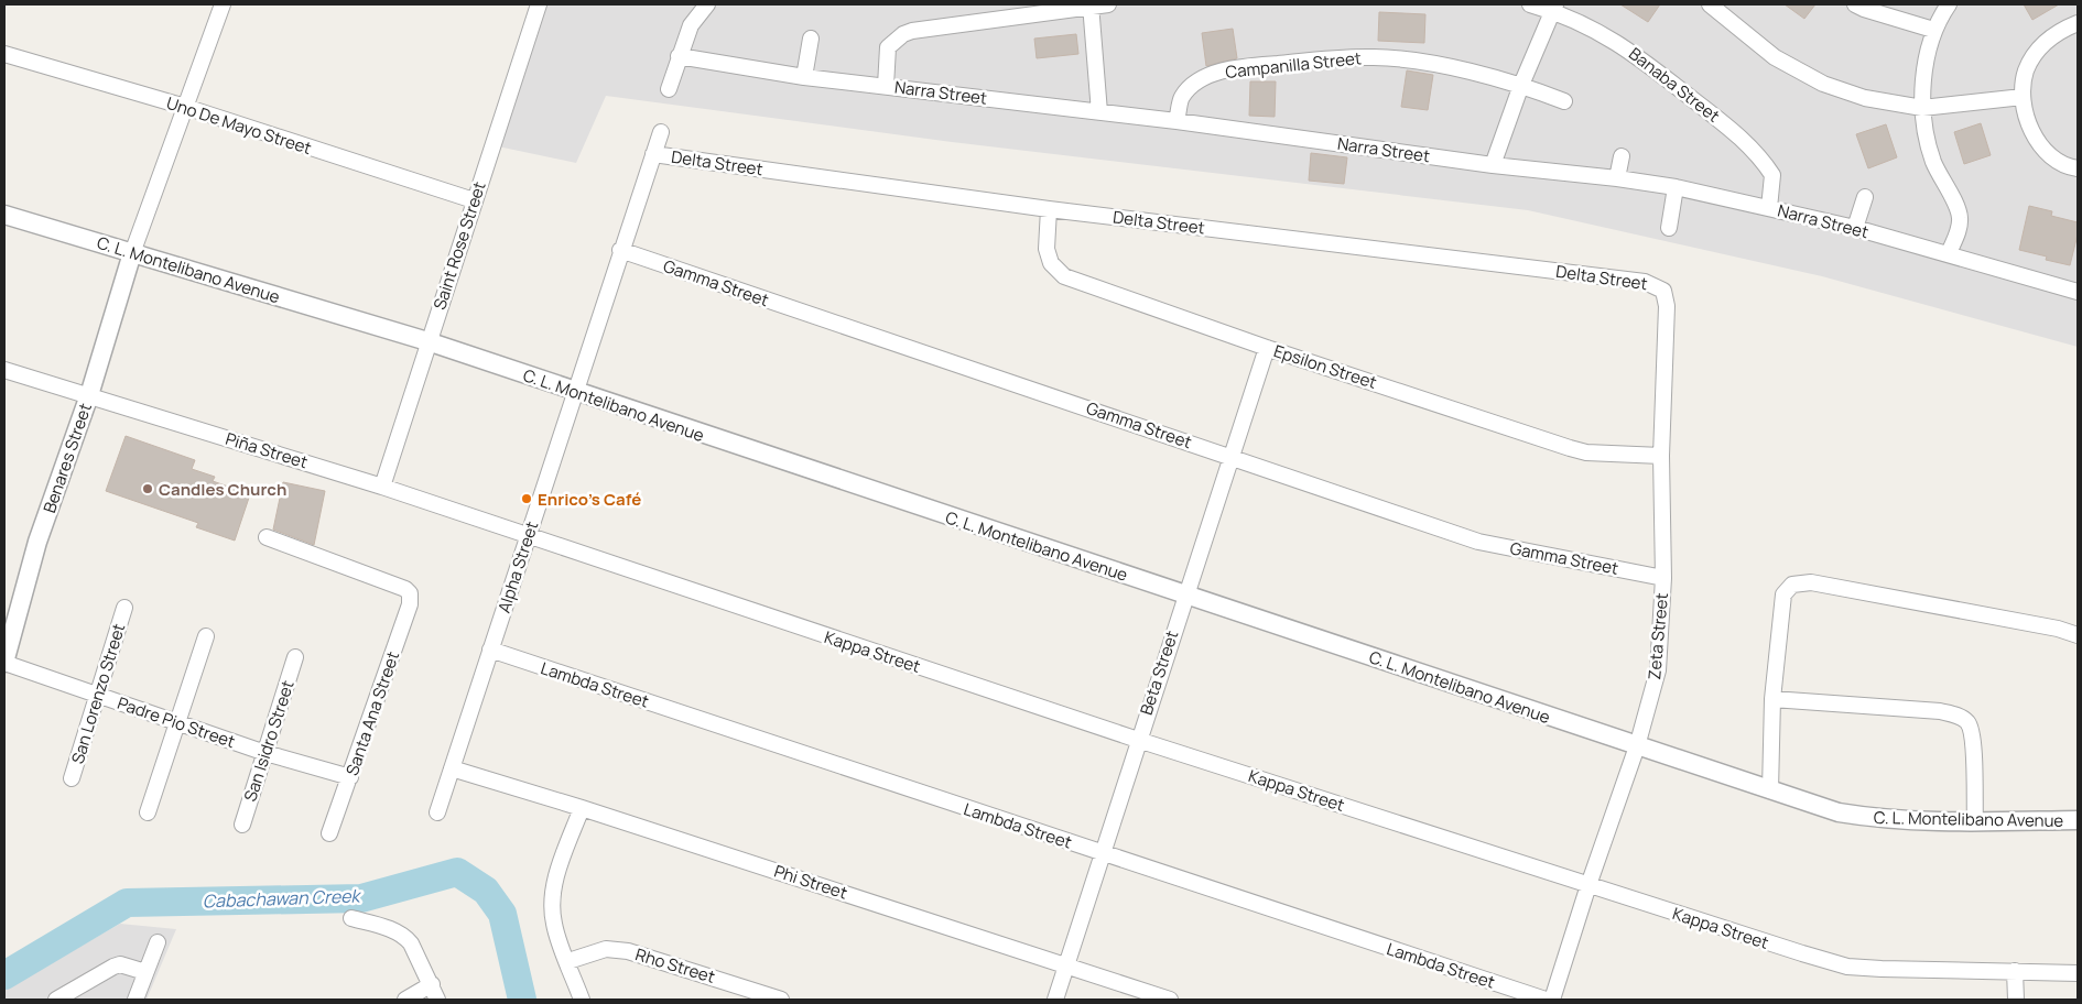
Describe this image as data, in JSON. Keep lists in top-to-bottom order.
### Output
{
  "streets": {
    "street": [
      "Campanilla Street",
      "Banaba Street",
      "Narra Street",
      "Uno De Mayo Street",
      "Delta Street",
      "Saint Rose Street",
      "C. L. Montelibano Avenue",
      "Gamma Street",
      "Epsilon Street",
      "Piña Street",
      "Benares Street",
      "Alpha Street",
      "Zeta Street",
      "Kappa Street",
      "Beta Street",
      "Lambda Street",
      "San Lorenzo Street",
      "Santa Ana Street",
      "Padre Pio Street",
      "San Isidro Street",
      "Phi Street",
      "Rho Street"
    ]
  },
  "crossings": [
    ["Campanilla Street", "Narra Street"],
    ["Banaba Street", "Narra Street"],
    ["Uno De Mayo Street", "Saint Rose Street"],
    ["Delta Street", "Epsilon Street"],
    ["Delta Street", "Alpha Street"],
    ["Delta Street", "Zeta Street"],
    ["Saint Rose Street", "C. L. Montelibano Avenue"],
    ["Saint Rose Street", "Piña Street"],
    ["C. L. Montelibano Avenue", "Benares Street"],
    ["C. L. Montelibano Avenue", "Alpha Street"],
    ["C. L. Montelibano Avenue", "Zeta Street"],
    ["C. L. Montelibano Avenue", "Beta Street"],
    ["Gamma Street", "Alpha Street"],
    ["Gamma Street", "Zeta Street"],
    ["Gamma Street", "Beta Street"],
    ["Epsilon Street", "Zeta Street"],
    ["Epsilon Street", "Beta Street"],
    ["Piña Street", "Benares Street"],
    ["Piña Street", "Alpha Street"],
    ["Piña Street", "Kappa Street"],
    ["Benares Street", "Padre Pio Street"],
    ["Alpha Street", "Kappa Street"],
    ["Alpha Street", "Lambda Street"],
    ["Alpha Street", "Phi Street"],
    ["Zeta Street", "Kappa Street"],
    ["Kappa Street", "Beta Street"],
    ["Beta Street", "Lambda Street"],
    ["Beta Street", "Phi Street"],
    ["San Lorenzo Street", "Padre Pio Street"],
    ["Santa Ana Street", "Padre Pio Street"],
    ["Padre Pio Street", "San Isidro Street"]
  ],
  "water": ["Cabachawan Creek"],
  "places": ["Candles Church", "Enrico's Café"]
}
